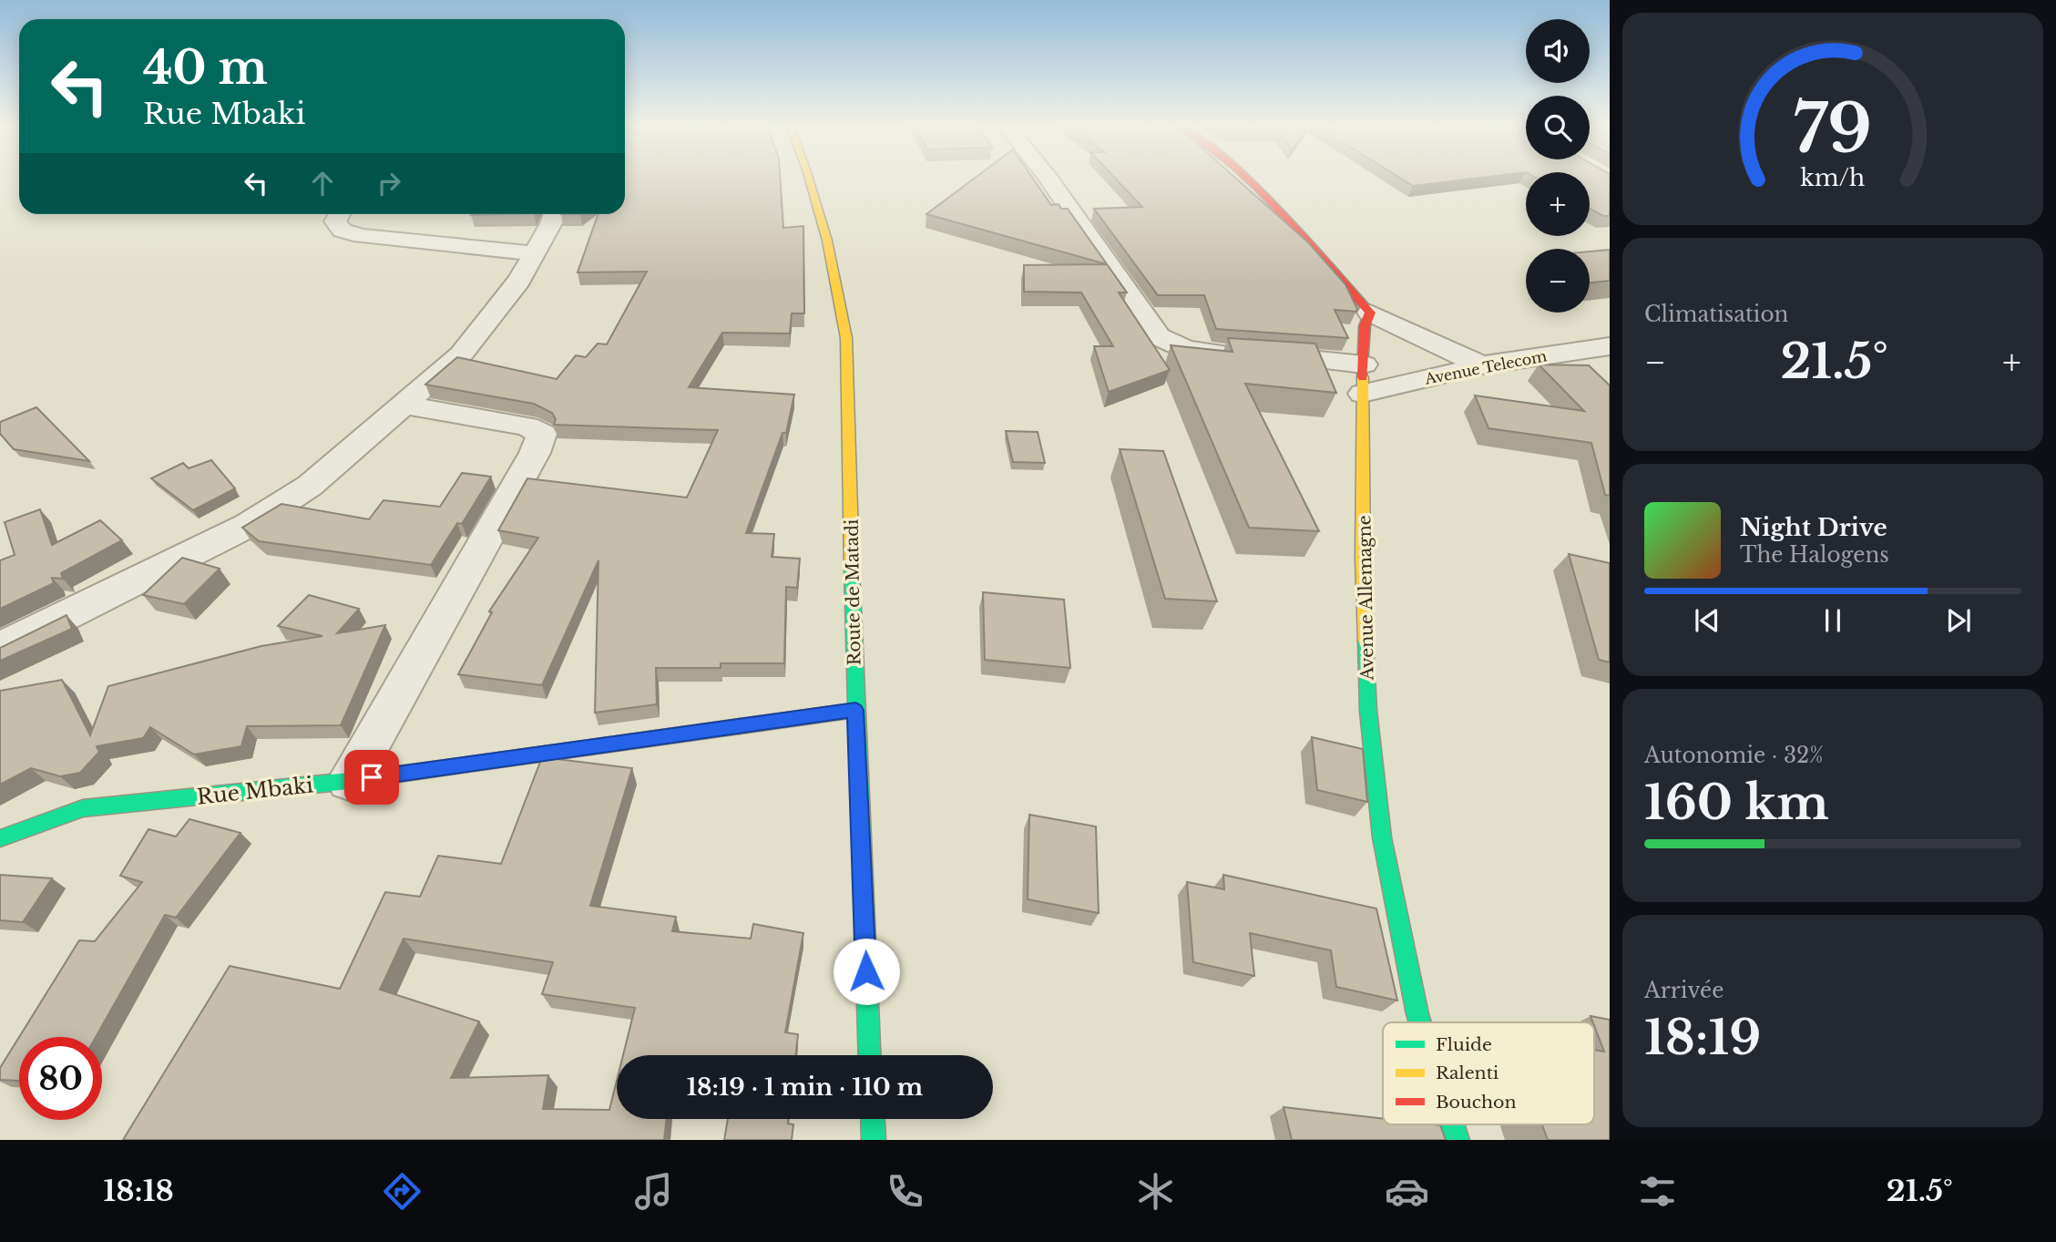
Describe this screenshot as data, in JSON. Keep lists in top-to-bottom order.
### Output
{
  "streets": {
    "main road": ["Route de Matadi", "Avenue Allemagne", "Rue Mbaki"],
    "street": ["Avenue Telecom"]
  },
  "crossings": [
    ["Avenue Telecom", "Avenue Allemagne"],
    ["Route de Matadi", "Rue Mbaki"]
  ],
  "legend": ["Fluide", "Ralenti", "Bouchon"],
  "page": {
    "map_buttons": ["+", "−"],
    "turn": ["40 m", "Rue Mbaki"],
    "tile": [
      "Climatisation",
      ["Autonomie · 32%", "160 km"],
      ["Arrivée", "18:19"]
    ],
    "heat": ["−", "21.5°", "+"],
    "song": ["Night Drive", "The Halogens"],
    "limit": "80",
    "trip": "18:19 · 1 min · 110 m",
    "tabs": ["18:18", "21.5°"],
    "gauge": ["79", "km/h"]
  }
}
